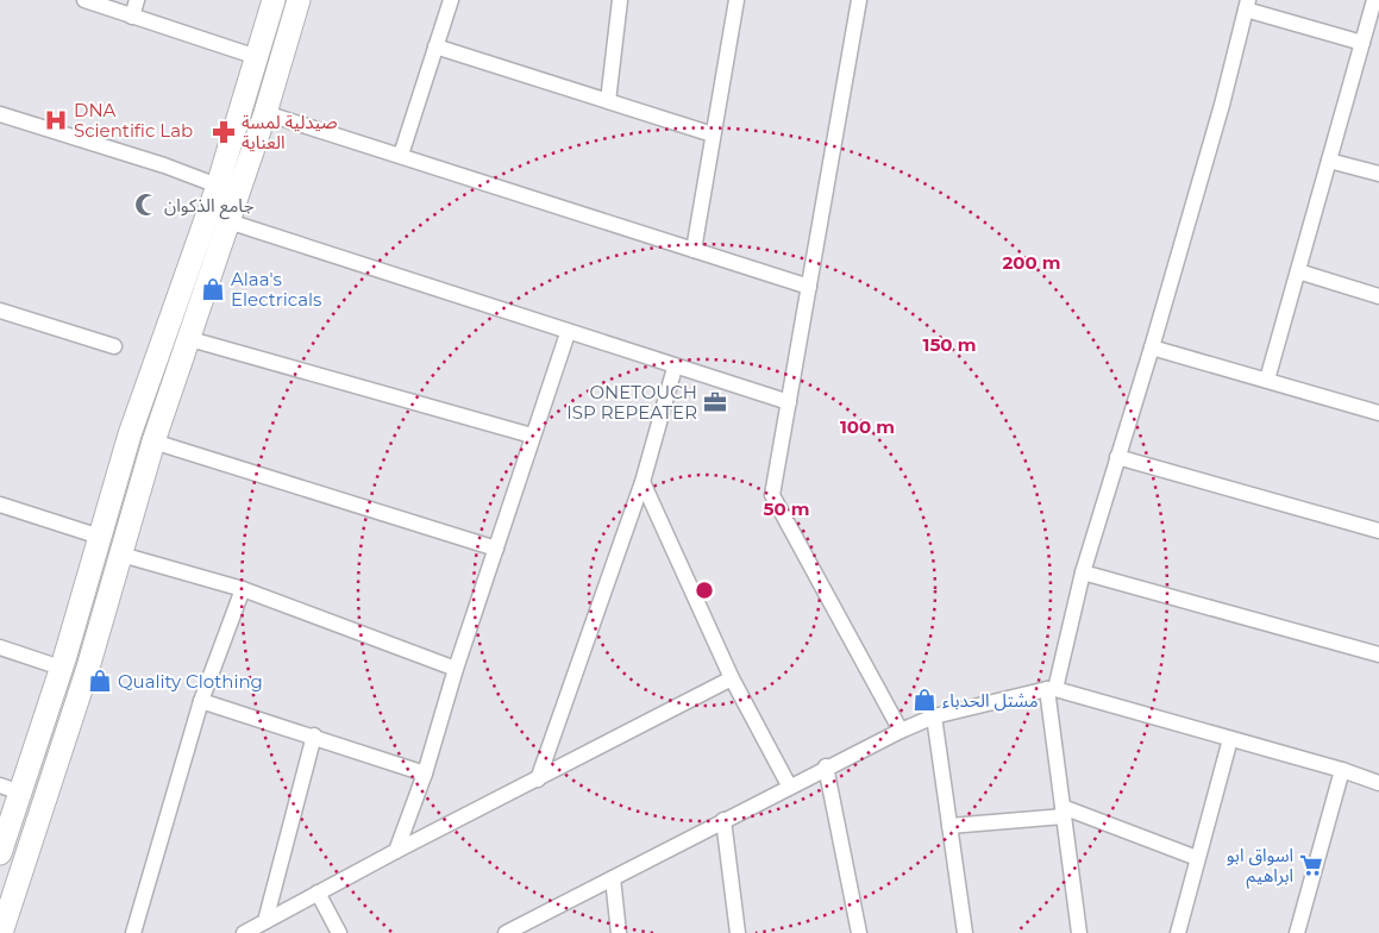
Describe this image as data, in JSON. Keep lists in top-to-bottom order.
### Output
{
  "places": {
    "hospital": ["DNA Scientific Lab"],
    "pharmacy": ["صيدلية لمسة العناية"],
    "mosque": ["جامع الذكوان"],
    "shop": ["Alaa's Electricals", "Quality Clothing", "مشتل الحدباء"],
    "office": ["ONETOUCH ISP REPEATER"],
    "supermarket": ["اسواق ابو ابراهيم"]
  },
  "rings": [
    "200 m",
    "150 m",
    "100 m",
    "50 m"
  ]
}
